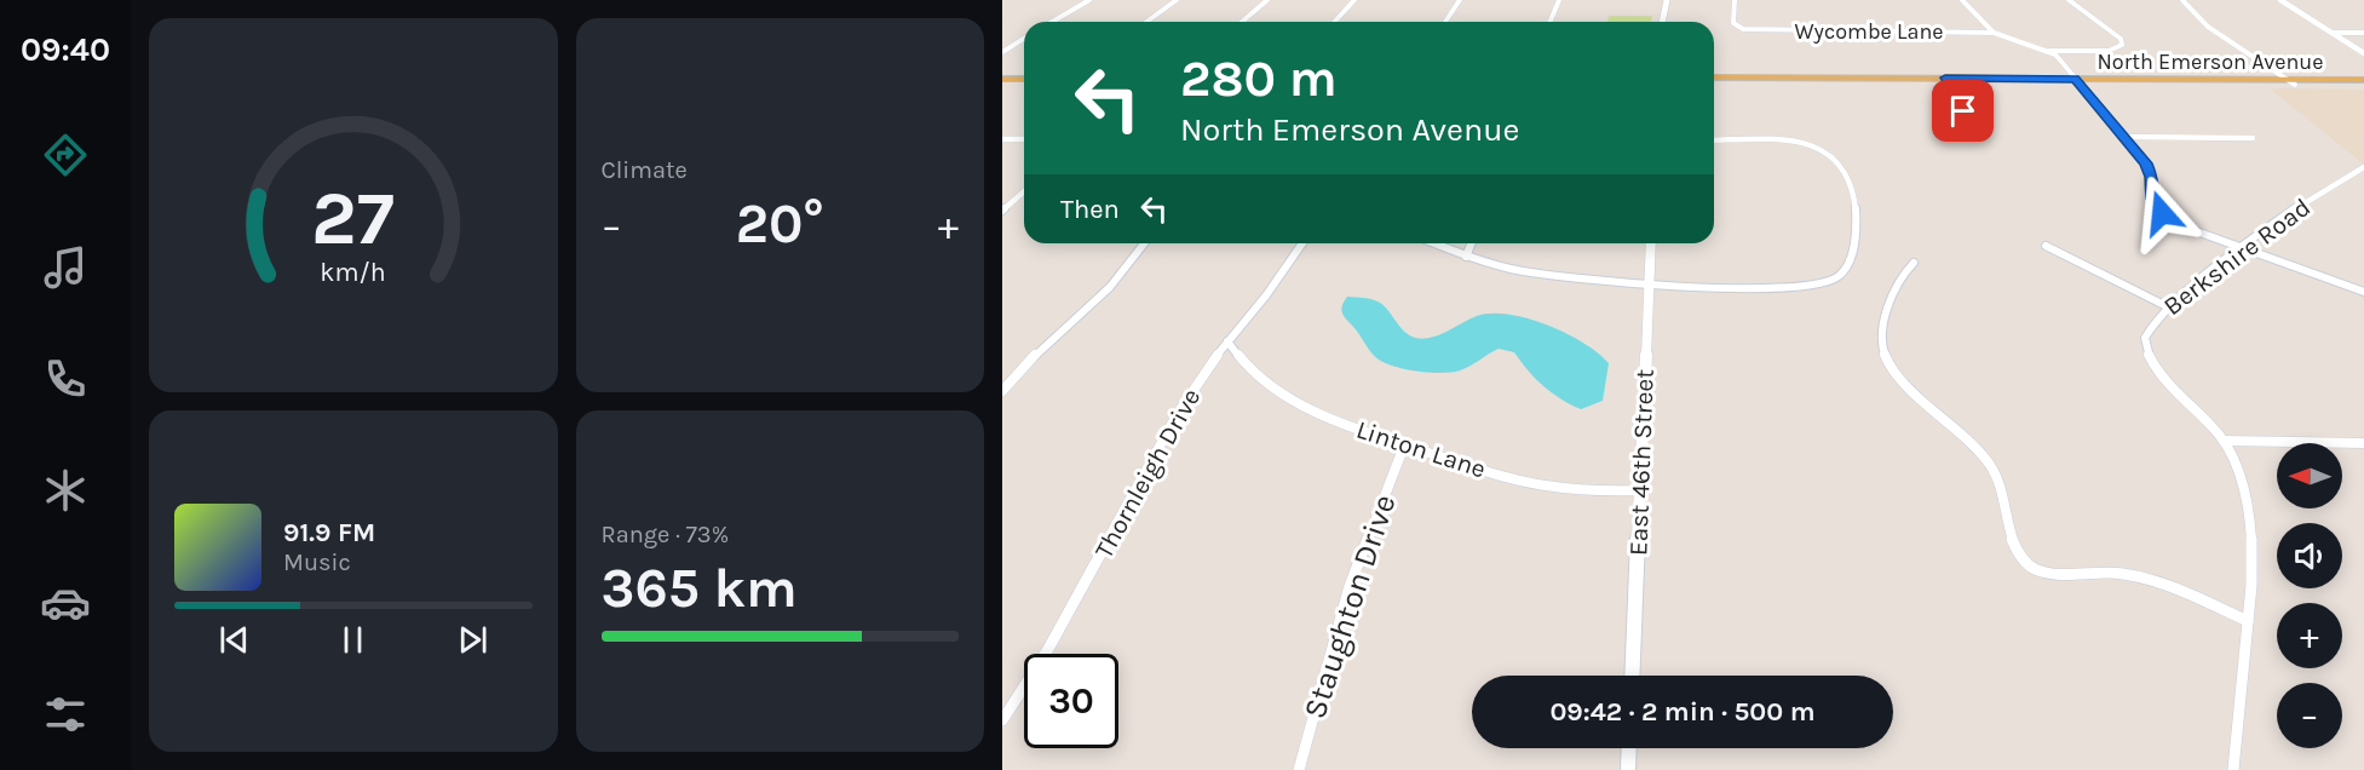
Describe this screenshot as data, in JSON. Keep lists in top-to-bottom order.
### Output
{
  "streets": {
    "main road": ["North Emerson Avenue", "East 46th Street"],
    "street": [
      "Wycombe Lane",
      "Berkshire Road",
      "Linton Lane",
      "Thornleigh Drive",
      "Staughton Drive"
    ]
  },
  "crossings": [
    ["Linton Lane", "East 46th Street"],
    ["Linton Lane", "Thornleigh Drive"],
    ["Linton Lane", "Staughton Drive"]
  ],
  "north": "left",
  "page": {
    "tabs": "09:40",
    "tile": [
      "Climate",
      ["Range · 73%", "365 km"]
    ],
    "turn": ["280 m", "North Emerson Avenue"],
    "then": "Then",
    "heat": ["−", "20°", "+"],
    "map_buttons": ["+", "−"],
    "song": ["91.9 FM", "Music"],
    "limit": "30",
    "trip": "09:42 · 2 min · 500 m",
    "gauge": ["27", "km/h"]
  }
}
